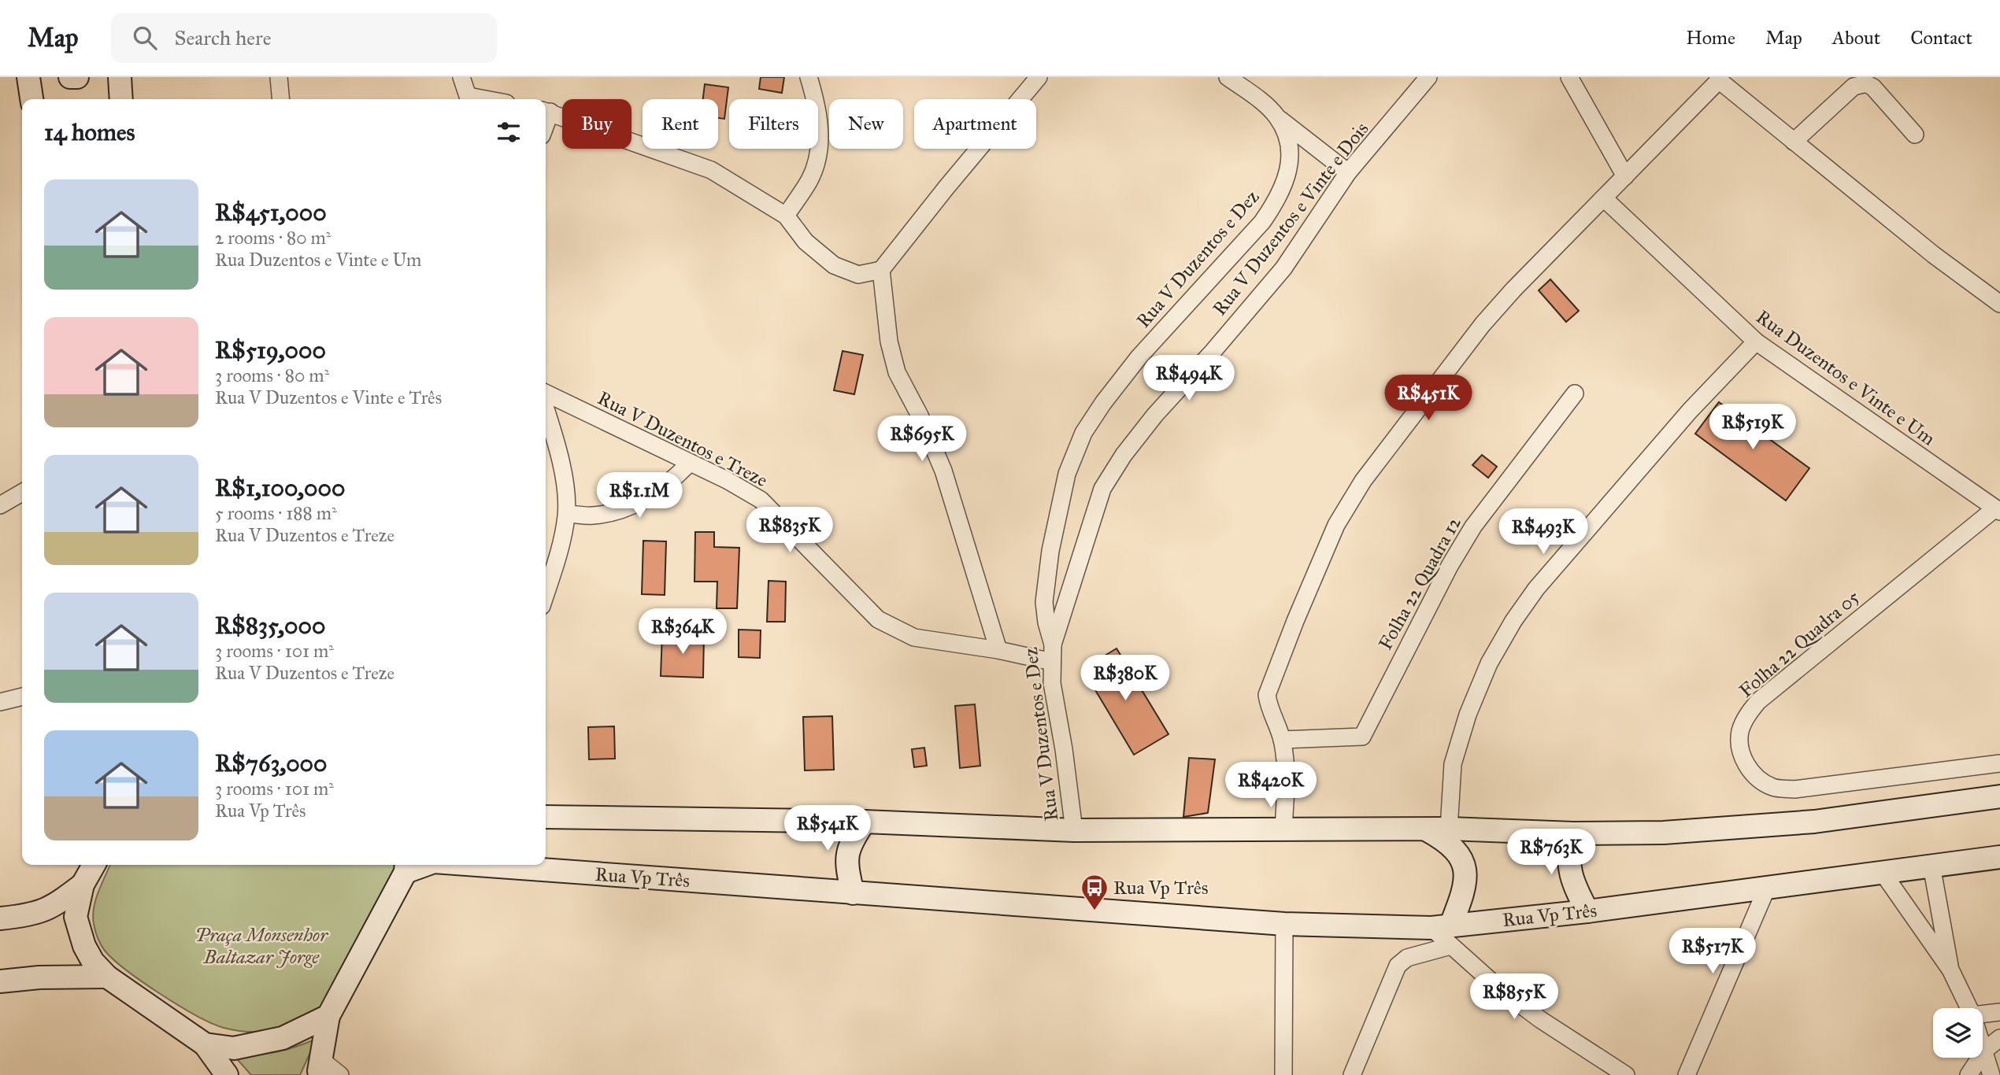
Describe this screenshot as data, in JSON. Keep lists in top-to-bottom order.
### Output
{
  "streets": {
    "main road": ["Rua Vp Três"],
    "street": [
      "Rua V Duzentos e Vinte e Dois",
      "Rua V Duzentos e Dez",
      "Rua Duzentos e Vinte e Um",
      "Rua V Duzentos e Treze",
      "Folha 22 Quadra 12",
      "Folha 22 Quadra 05"
    ]
  },
  "crossings": [
    ["Rua V Duzentos e Vinte e Dois", "Rua V Duzentos e Dez"],
    ["Rua V Duzentos e Dez", "Rua V Duzentos e Treze"],
    ["Rua Duzentos e Vinte e Um", "Folha 22 Quadra 05"]
  ],
  "parks": ["Praça Monsenhor Baltazar Jorge"],
  "places": {
    "bus stop": ["Rua Vp Três"]
  },
  "page": {
    "header": "Map",
    "search": "Search here",
    "nav": [
      "Home",
      "Map",
      "About",
      "Contact"
    ],
    "chip": [
      "Buy",
      "Rent",
      "Filters",
      "New",
      "Apartment"
    ],
    "heading": "14 homes",
    "list": [
      {
        "name": "R$451,000",
        "note": "2 rooms · 80 m² · Rua Duzentos e Vinte e Um"
      },
      {
        "name": "R$519,000",
        "note": "3 rooms · 80 m² · Rua V Duzentos e Vinte e Três"
      },
      {
        "name": "R$1,100,000",
        "note": "5 rooms · 188 m² · Rua V Duzentos e Treze"
      },
      {
        "name": "R$835,000",
        "note": "3 rooms · 101 m² · Rua V Duzentos e Treze"
      },
      {
        "name": "R$763,000",
        "note": "3 rooms · 101 m² · Rua Vp Três"
      }
    ],
    "price": [
      "R$494K",
      "R$451K",
      "R$519K",
      "R$695K",
      "R$1.1M",
      "R$835K",
      "R$493K",
      "R$364K",
      "R$380K",
      "R$420K",
      "R$541K",
      "R$763K",
      "R$517K",
      "R$855K"
    ]
  }
}
